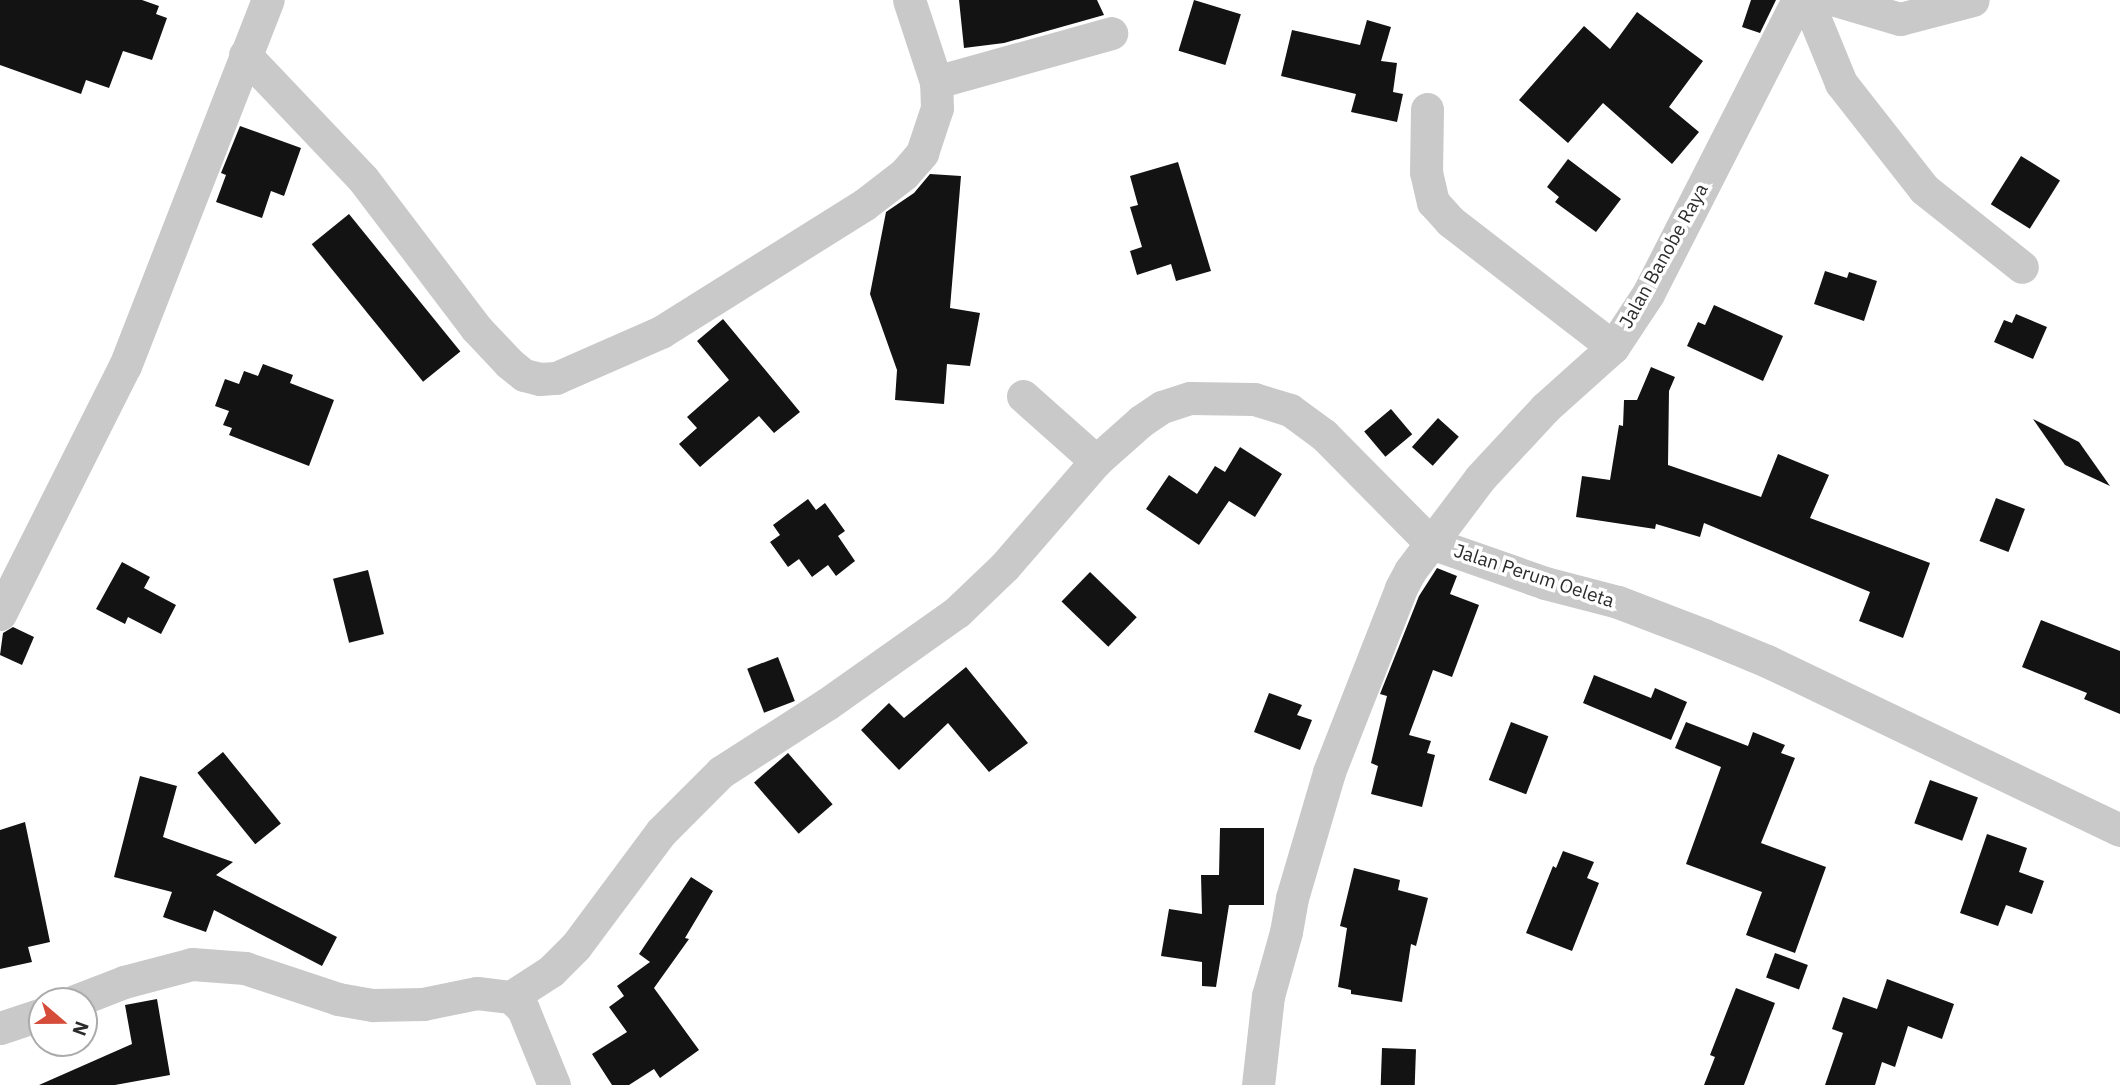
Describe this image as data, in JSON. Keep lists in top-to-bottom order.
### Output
{
  "streets": {
    "street": ["Jalan Banobe Raya", "Jalan Perum Oeleta"]
  },
  "crossings": [
    ["Jalan Banobe Raya", "Jalan Perum Oeleta"]
  ],
  "north": "right"
}
